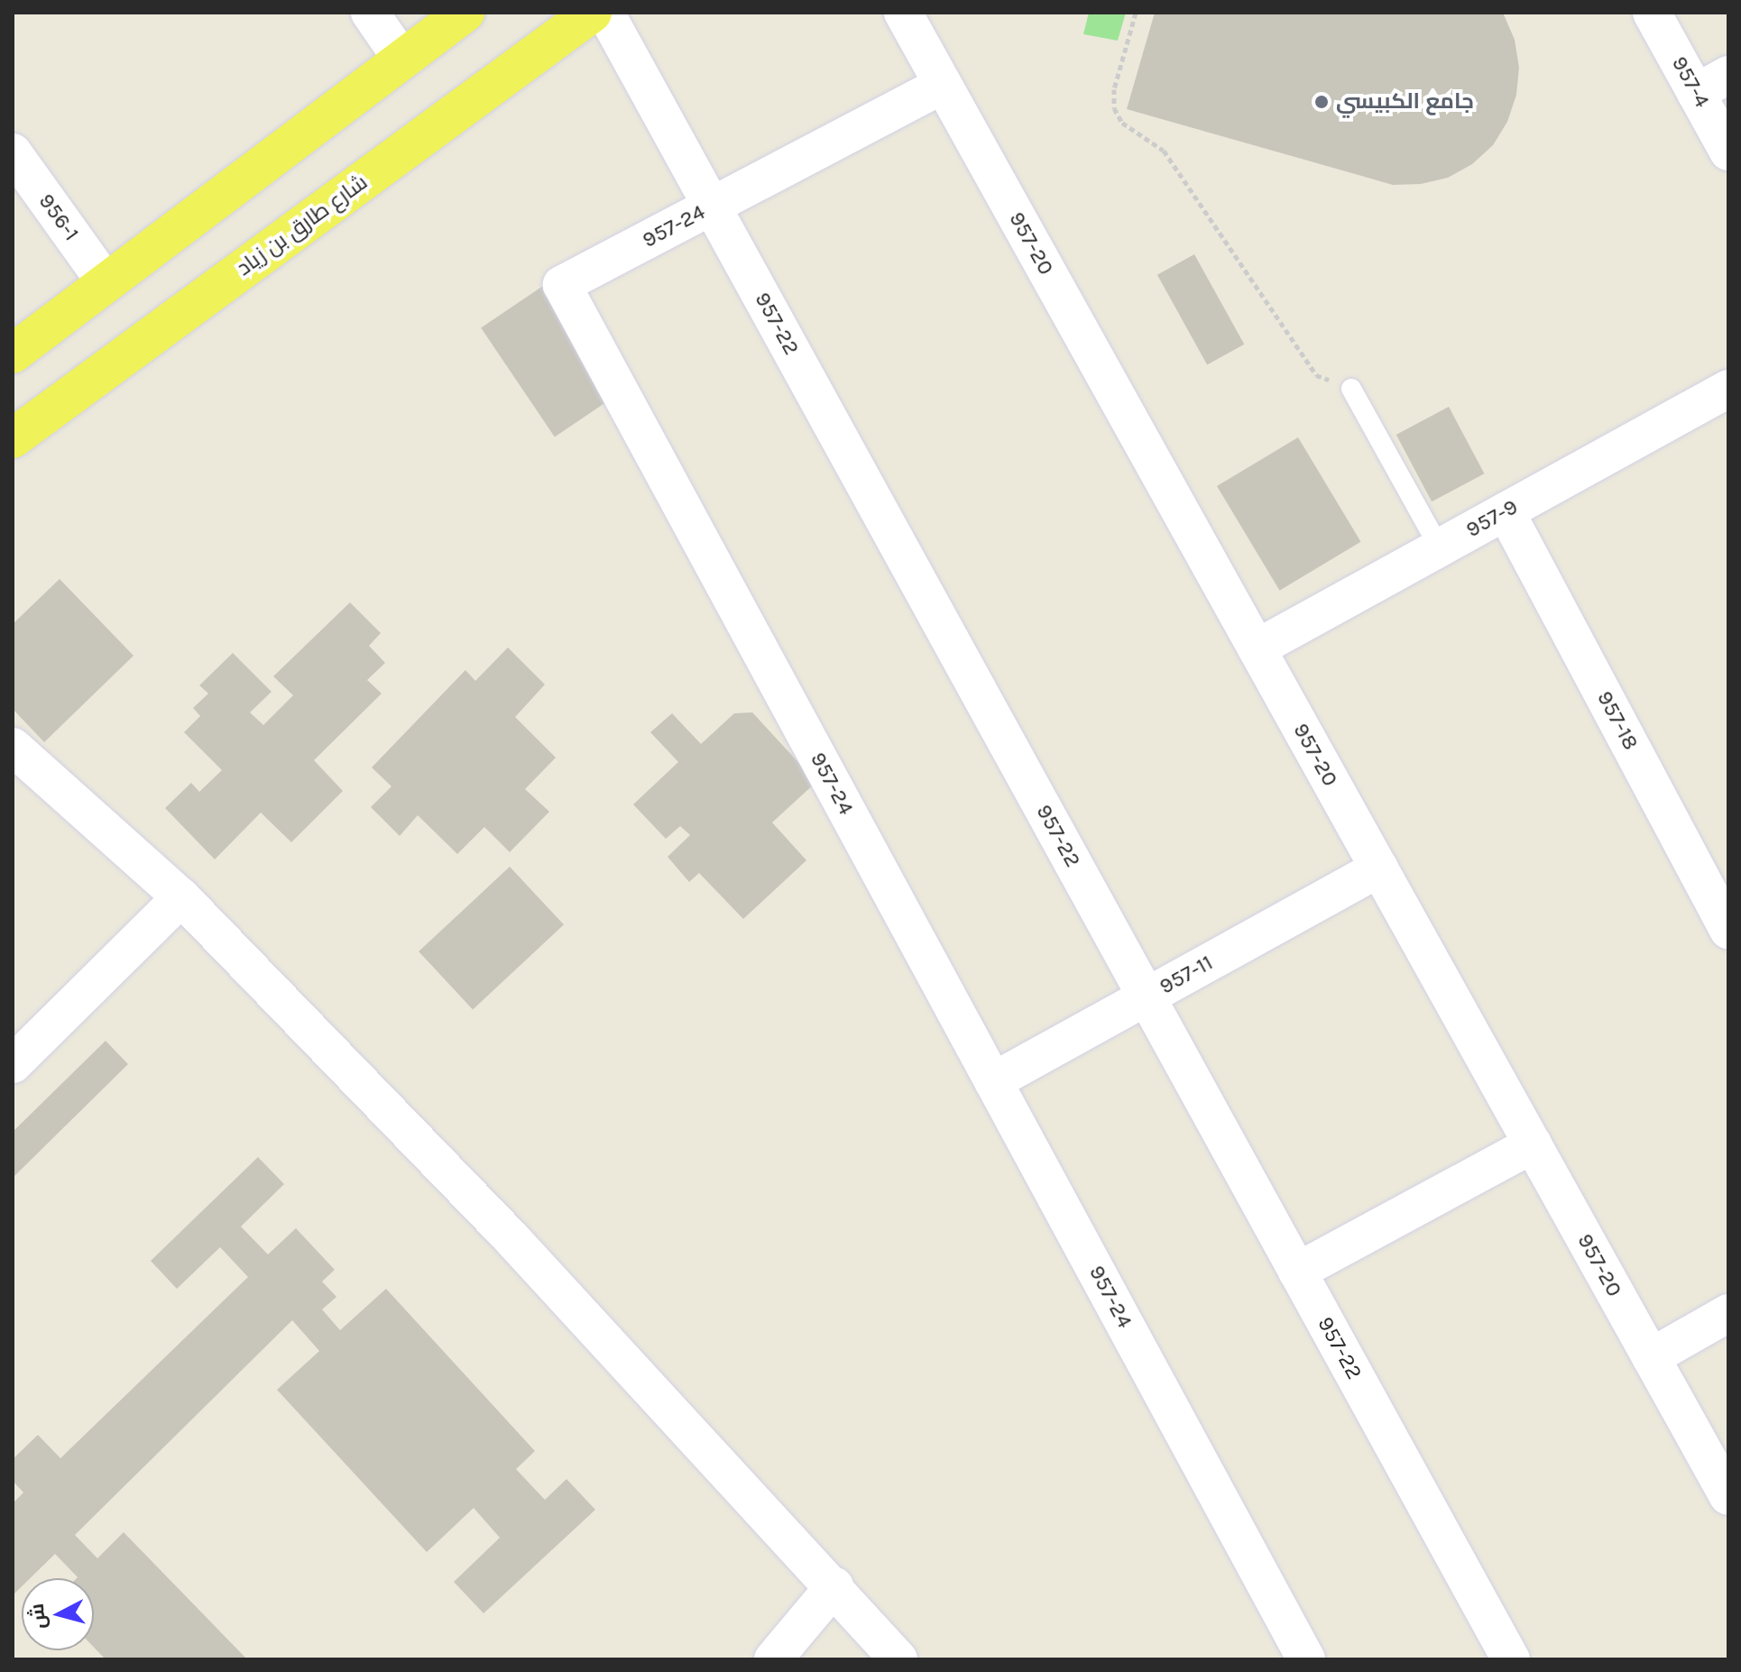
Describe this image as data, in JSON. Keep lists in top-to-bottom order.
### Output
{
  "streets": {
    "main road": ["شارع طارق بن زياد"],
    "street": [
      "957-4",
      "956-1",
      "957-24",
      "957-20",
      "957-22",
      "957-9",
      "957-18",
      "957-11"
    ]
  },
  "crossings": [
    ["957-24", "957-20"],
    ["957-24", "957-22"],
    ["957-24", "957-11"],
    ["957-20", "957-9"],
    ["957-20", "957-11"],
    ["957-22", "957-11"],
    ["957-9", "957-18"]
  ],
  "places": ["جامع الكبيسي"],
  "north": "left"
}
